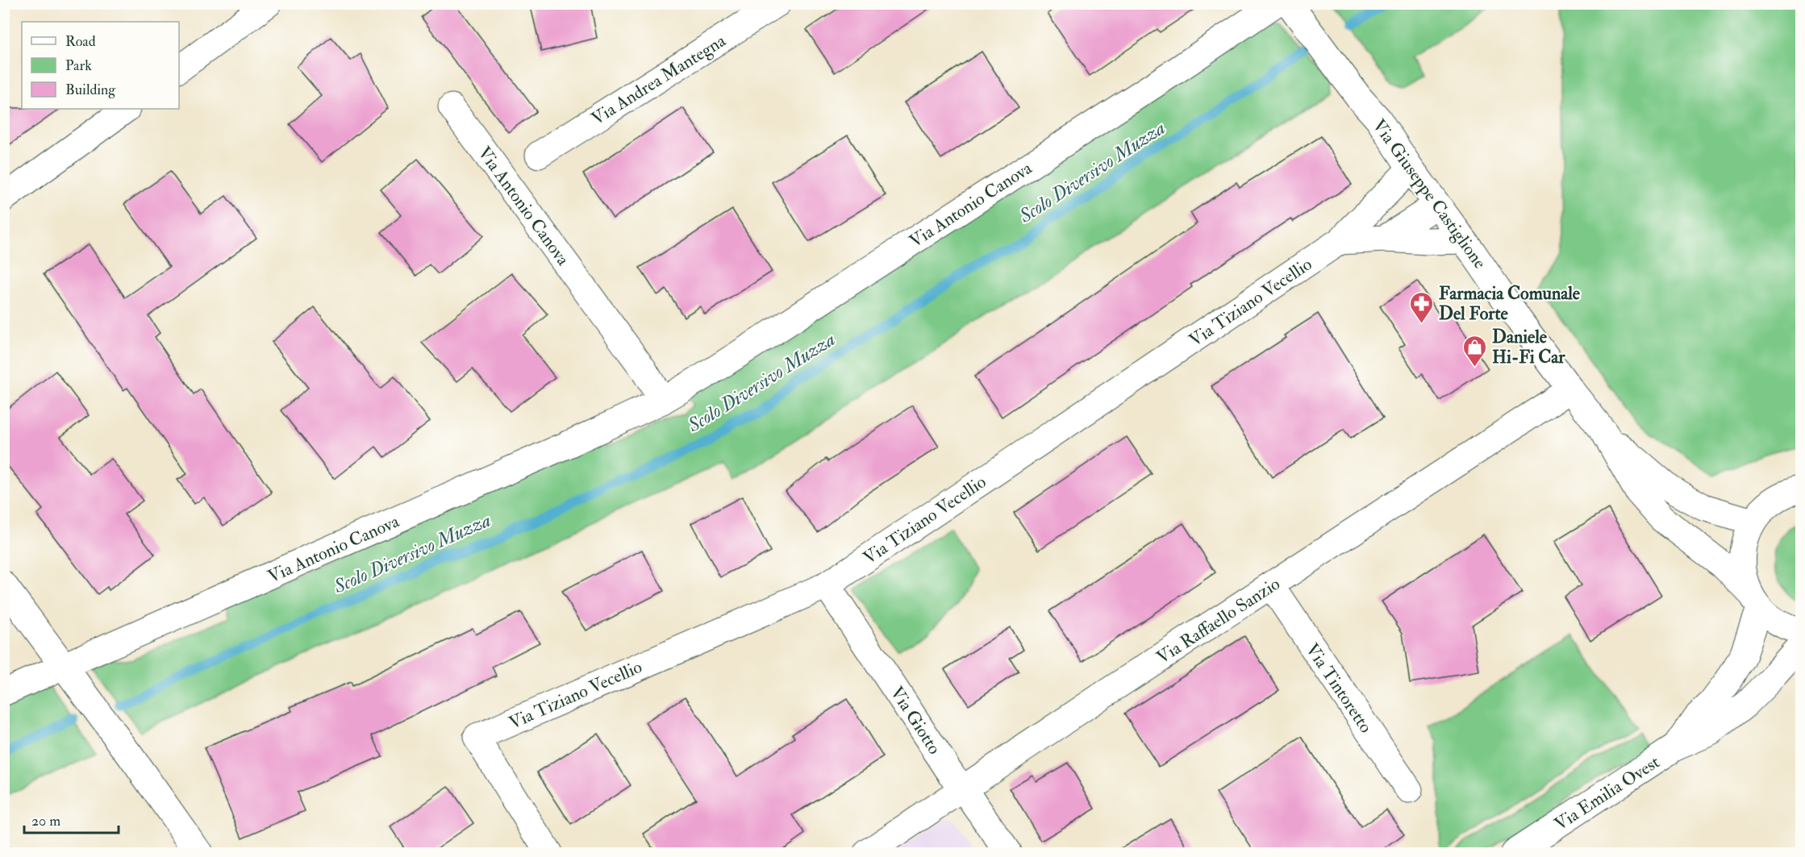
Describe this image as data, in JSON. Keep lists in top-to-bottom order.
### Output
{
  "streets": {
    "street": [
      "Via Andrea Mantegna",
      "Via Giuseppe Castiglione",
      "Via Antonio Canova",
      "Via Tiziano Vecellio",
      "Via Raffaello Sanzio",
      "Via Tintoretto",
      "Via Giotto",
      "Via Emilia Ovest"
    ]
  },
  "crossings": [
    ["Via Giuseppe Castiglione", "Via Tiziano Vecellio"],
    ["Via Giuseppe Castiglione", "Via Raffaello Sanzio"],
    ["Via Giuseppe Castiglione", "Via Emilia Ovest"],
    ["Via Tiziano Vecellio", "Via Giotto"],
    ["Via Raffaello Sanzio", "Via Tintoretto"],
    ["Via Raffaello Sanzio", "Via Giotto"]
  ],
  "water": ["Scolo Diversivo Muzza"],
  "places": {
    "pharmacy": ["Farmacia Comunale Del Forte"],
    "shop": ["Daniele Hi-Fi Car"]
  },
  "legend": ["Road", "Park", "Building"],
  "scale_bar": "20 m"
}
